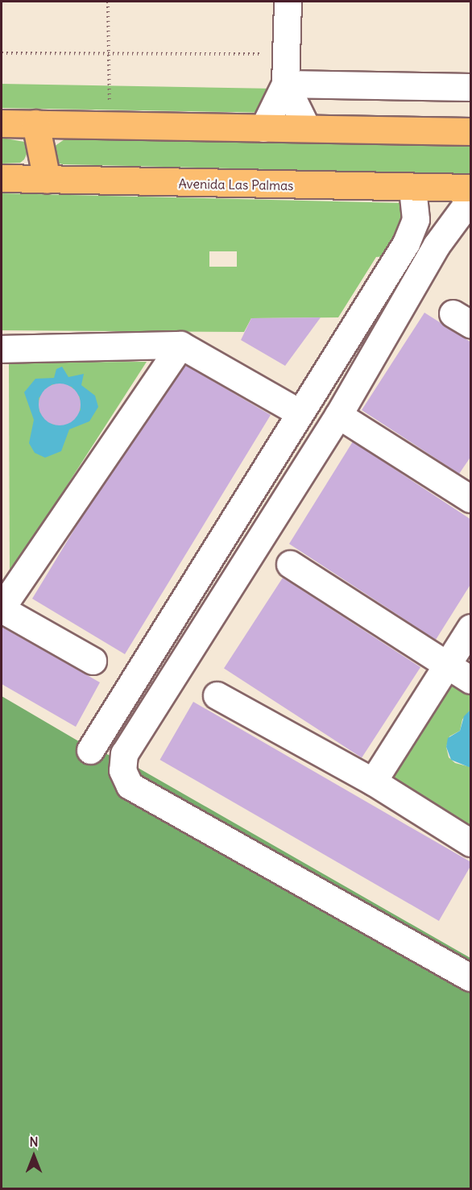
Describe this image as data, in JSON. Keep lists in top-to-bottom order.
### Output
{
  "streets": {
    "main road": ["Avenida Las Palmas"]
  },
  "north": "top"
}
